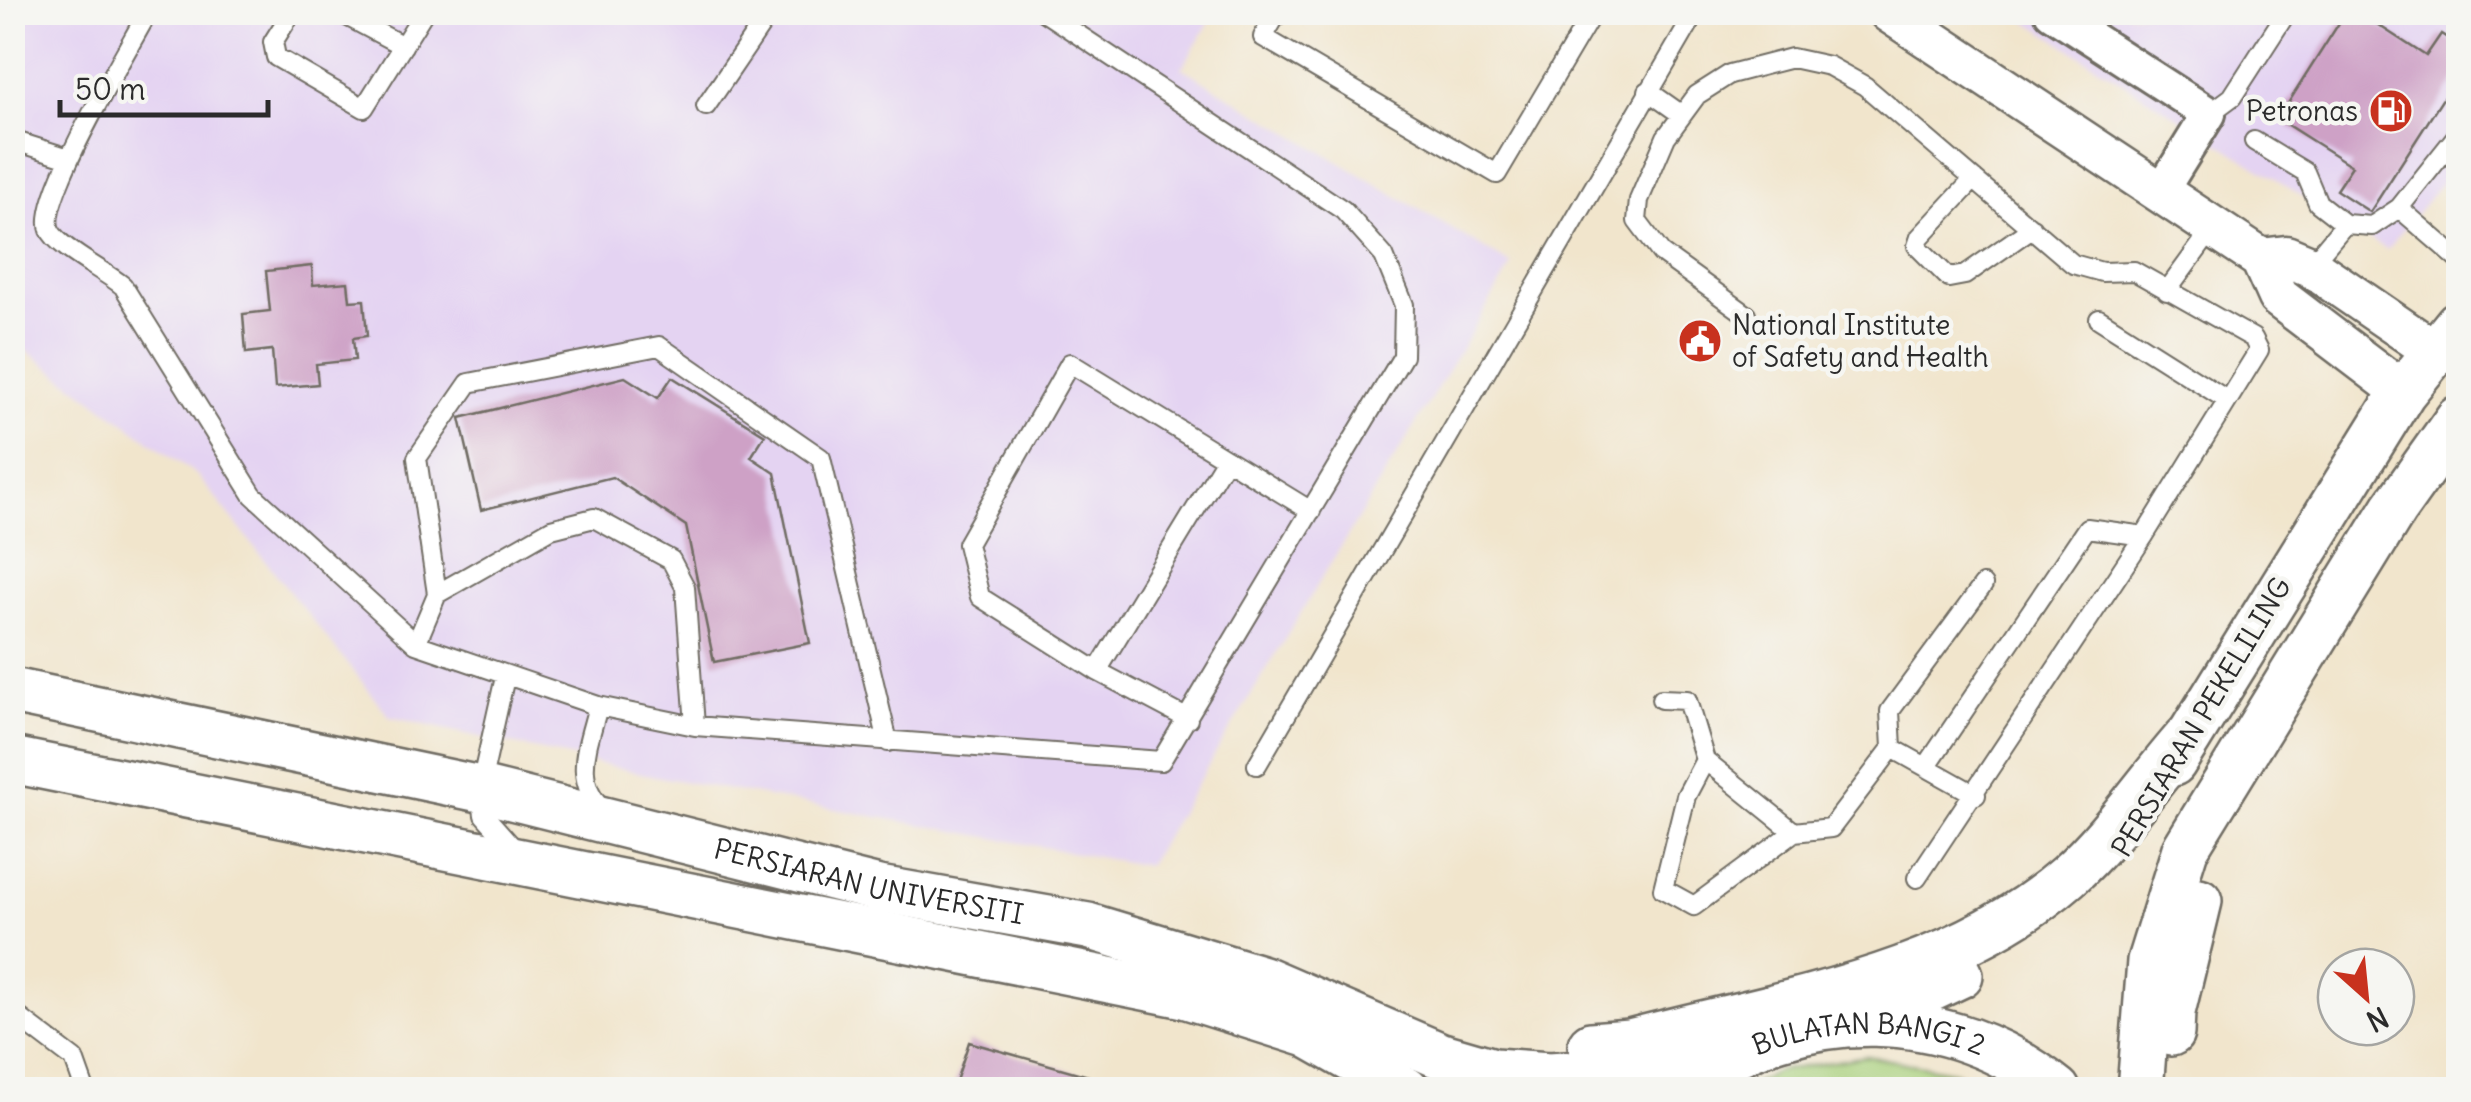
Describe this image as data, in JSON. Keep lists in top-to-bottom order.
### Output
{
  "streets": {
    "main road": ["PERSIARAN PEKELILING", "PERSIARAN UNIVERSITI", "BULATAN BANGI 2"]
  },
  "crossings": [
    ["PERSIARAN PEKELILING", "BULATAN BANGI 2"],
    ["PERSIARAN UNIVERSITI", "BULATAN BANGI 2"]
  ],
  "places": {
    "fuel station": ["Petronas"],
    "public building": ["National Institute of Safety and Health"]
  },
  "scale_bar": "50 m",
  "north": "bottom right"
}
